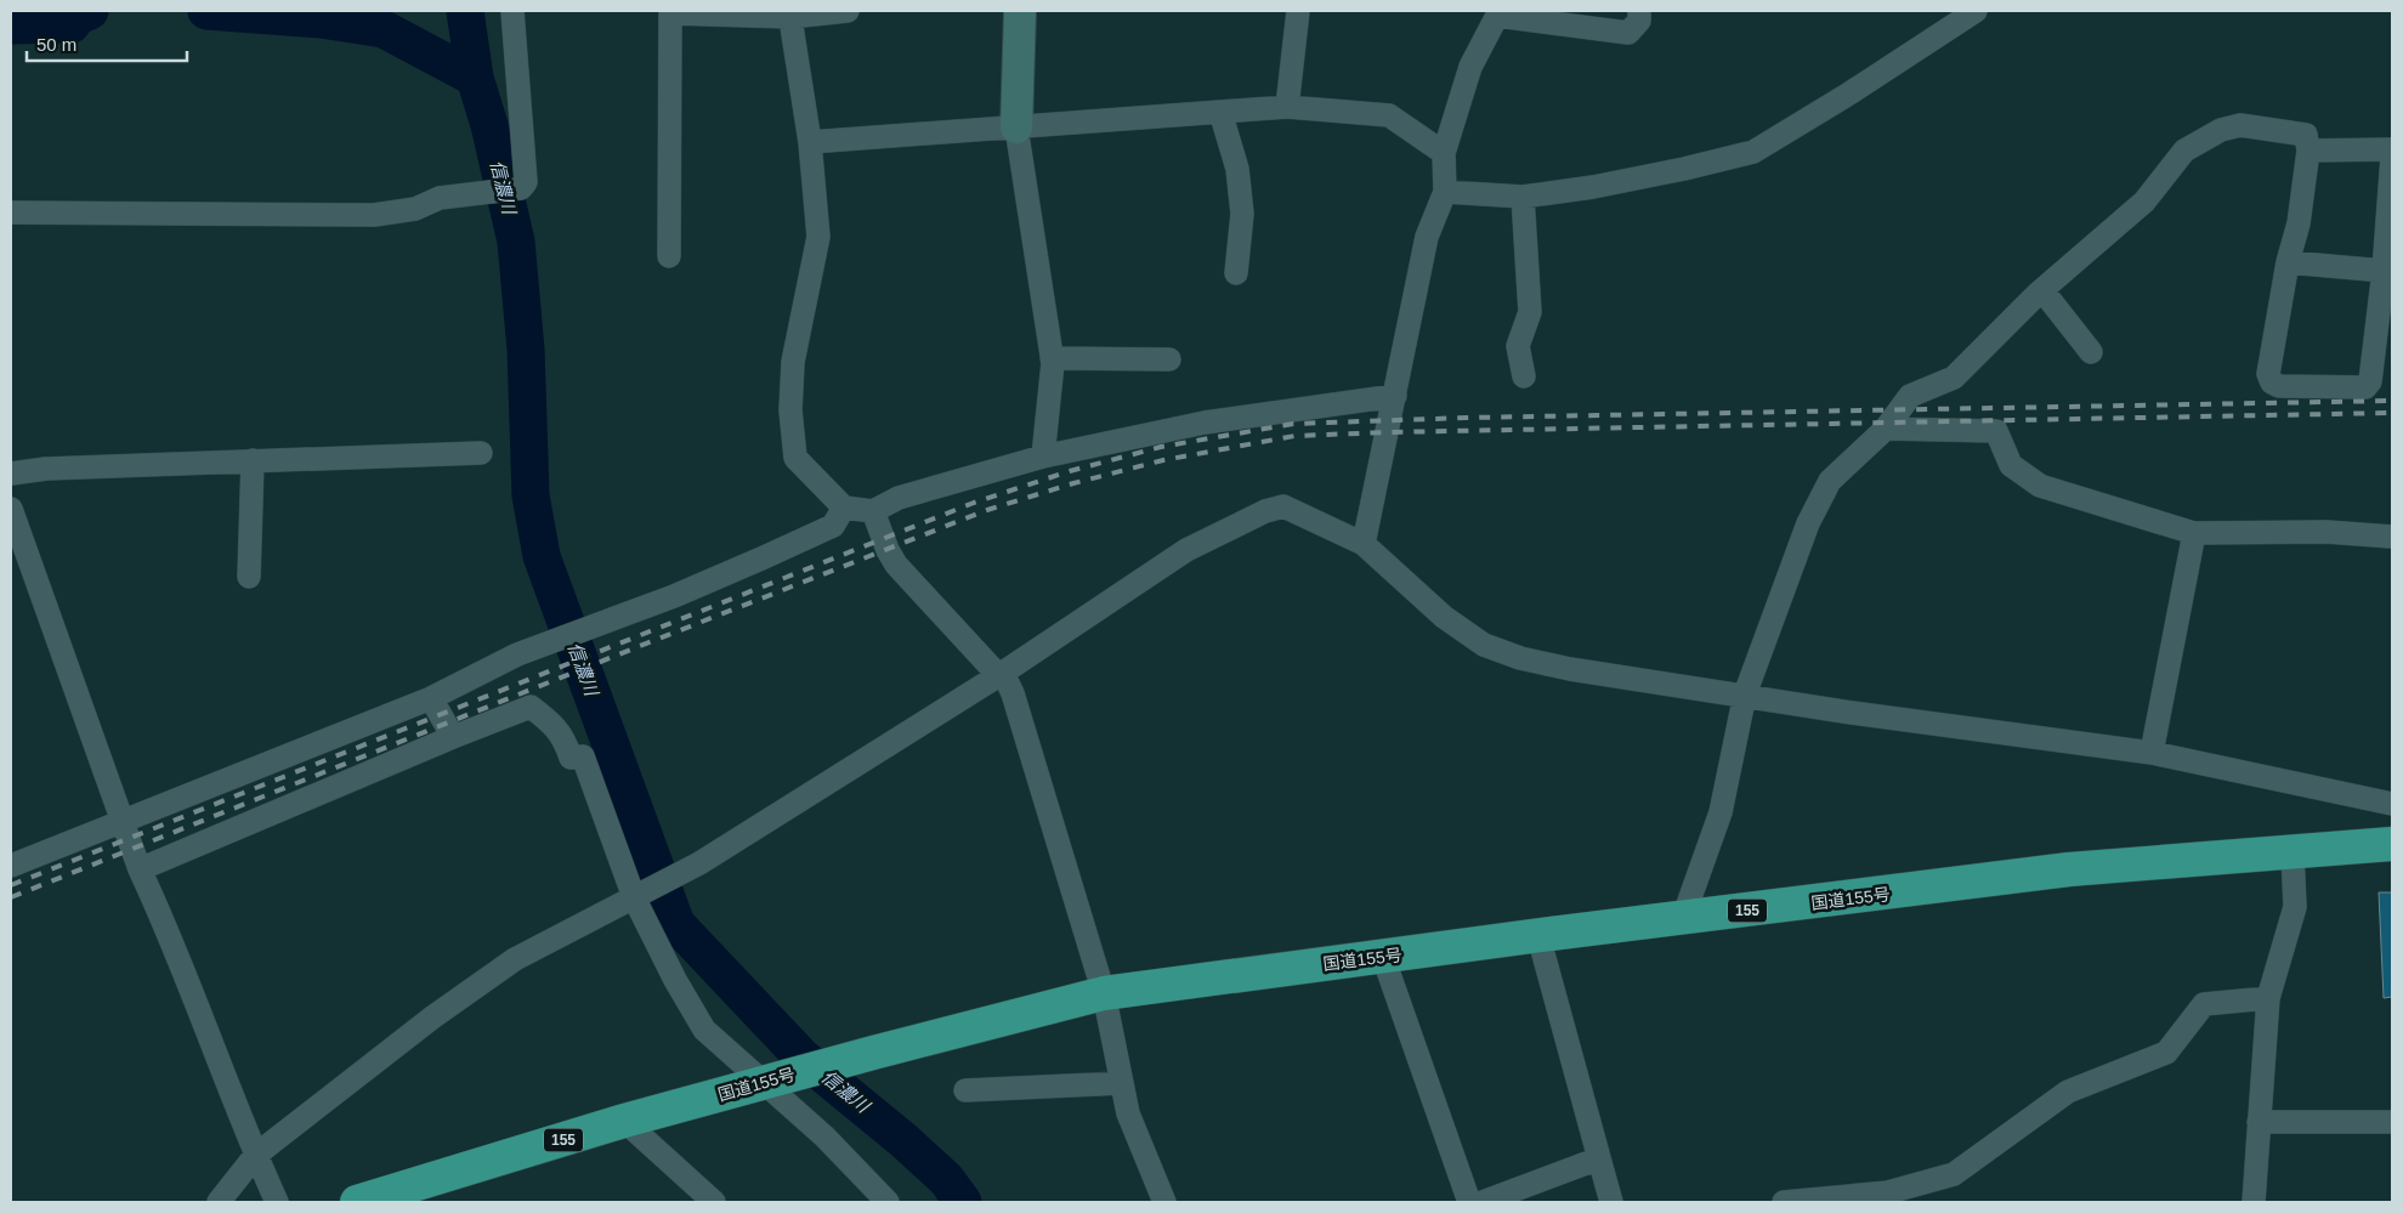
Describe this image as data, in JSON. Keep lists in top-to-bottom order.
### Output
{
  "streets": {
    "highway": ["国道155号", "155"]
  },
  "water": ["信濃川"],
  "scale_bar": "50 m"
}
